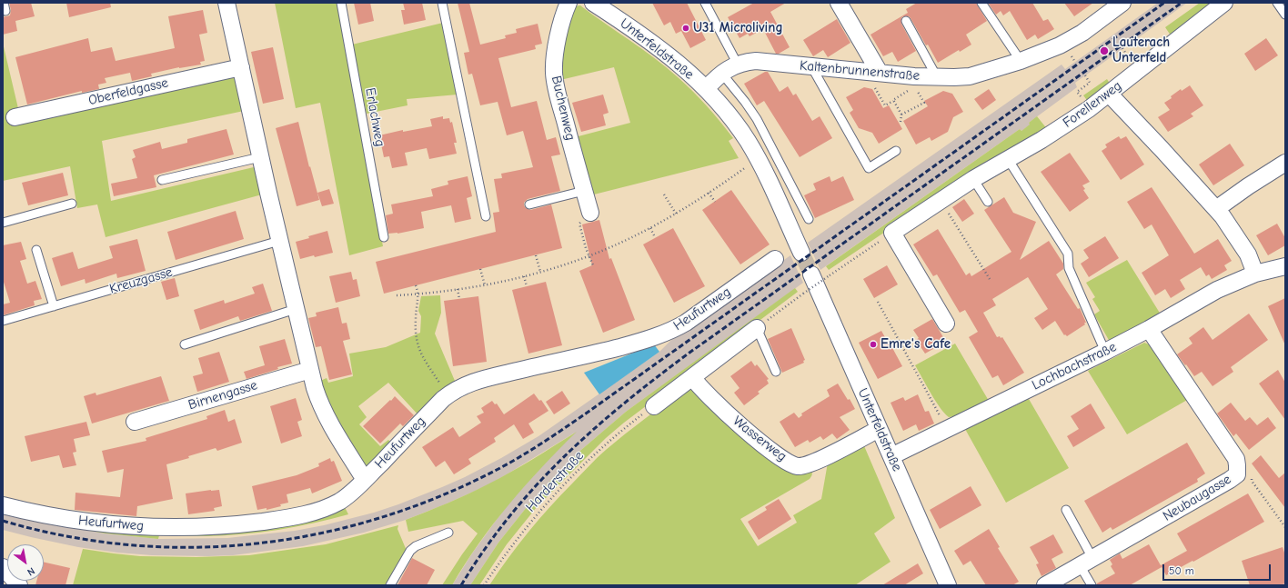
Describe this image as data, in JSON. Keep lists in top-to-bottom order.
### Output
{
  "streets": {
    "street": [
      "Unterfeldstraße",
      "Kaltenbrunnenstraße",
      "Oberfeldgasse",
      "Forellenweg",
      "Buchenweg",
      "Heufurtweg",
      "Lochbachstraße",
      "Birnengasse",
      "Wasserweg",
      "Neubaugasse"
    ],
    "lane": ["Erlachweg", "Kreuzgasse"],
    "path": ["Harderstraße"]
  },
  "crossings": [
    ["Unterfeldstraße", "Kaltenbrunnenstraße"],
    ["Unterfeldstraße", "Lochbachstraße"],
    ["Unterfeldstraße", "Wasserweg"],
    ["Lochbachstraße", "Neubaugasse"]
  ],
  "places": ["U31 Microliving", "Lauterach Unterfeld", "Emre's Cafe"],
  "scale_bar": "50 m",
  "north": "bottom right"
}
